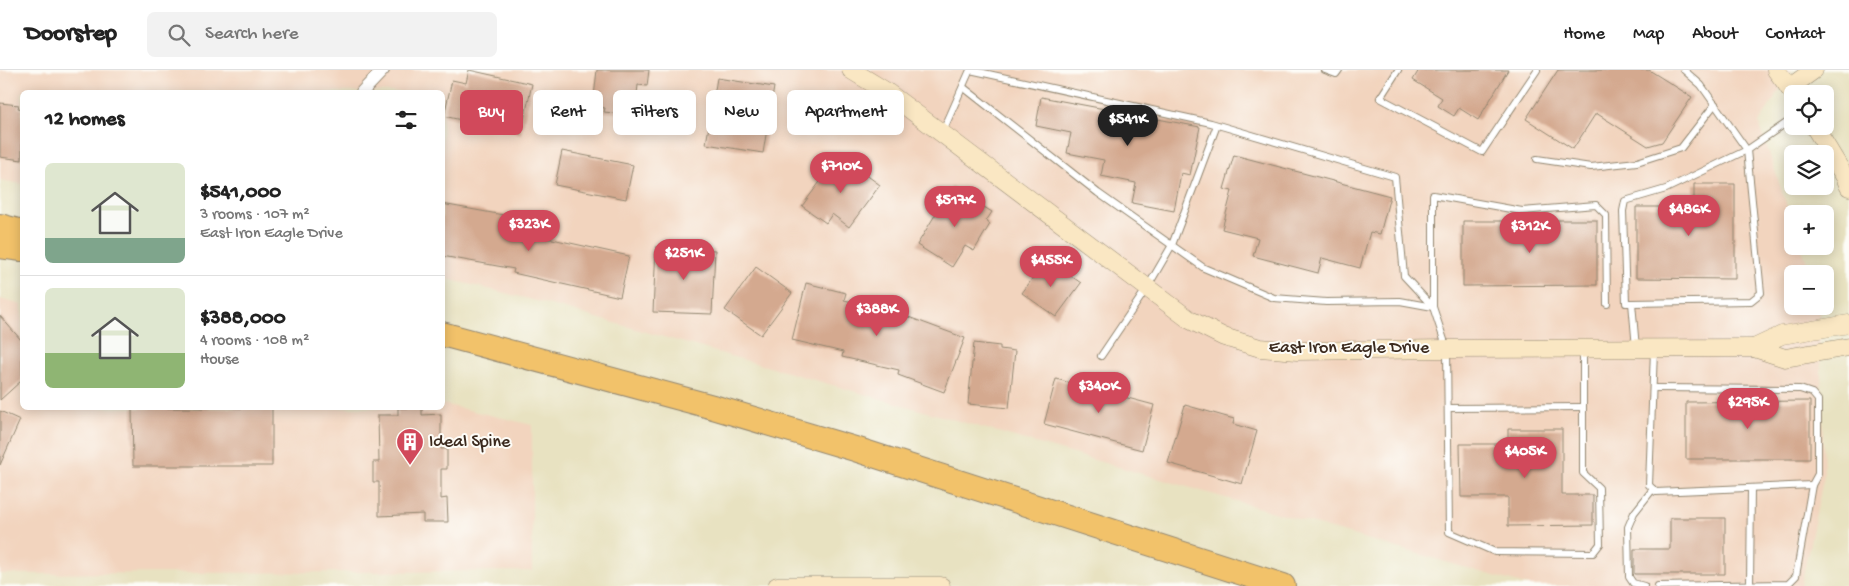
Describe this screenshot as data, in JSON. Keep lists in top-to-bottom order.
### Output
{
  "streets": {
    "street": ["East Iron Eagle Drive"]
  },
  "places": {
    "building": ["Ideal Spine"]
  },
  "page": {
    "header": "Doorstep",
    "search": "Search here",
    "nav": [
      "Home",
      "Map",
      "About",
      "Contact"
    ],
    "map_buttons": ["+", "−"],
    "chip": [
      "Buy",
      "Rent",
      "Filters",
      "New",
      "Apartment"
    ],
    "heading": "12 homes",
    "price": [
      "$541K",
      "$710K",
      "$517K",
      "$486K",
      "$323K",
      "$312K",
      "$251K",
      "$455K",
      "$388K",
      "$340K",
      "$295K",
      "$405K"
    ],
    "list": [
      {
        "name": "$541,000",
        "note": "3 rooms · 107 m² · East Iron Eagle Drive"
      },
      {
        "name": "$388,000",
        "note": "4 rooms · 108 m² · House"
      }
    ]
  }
}
